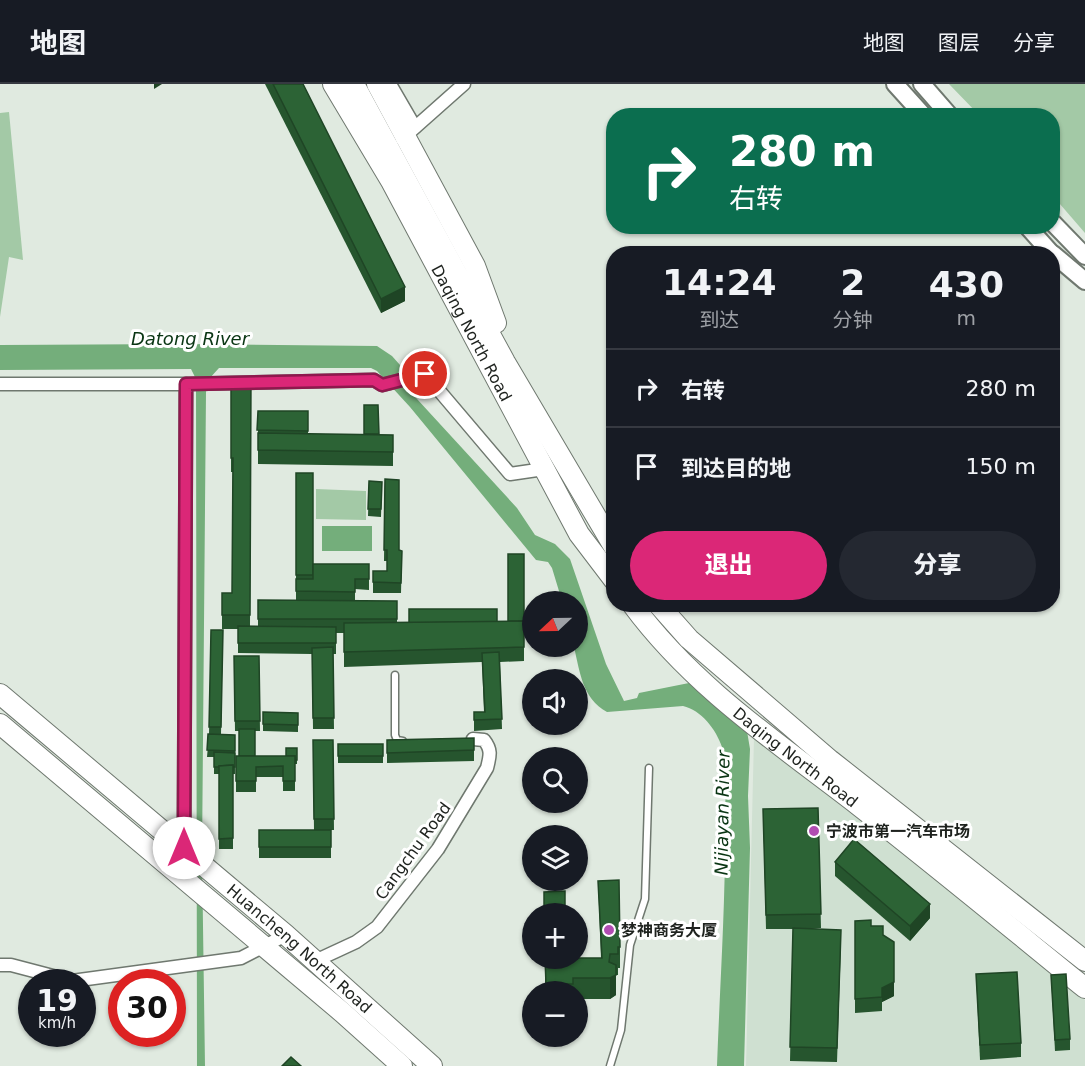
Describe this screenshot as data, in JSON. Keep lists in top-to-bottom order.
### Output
{
  "streets": {
    "main road": ["Daqing North Road", "Huancheng North Road"],
    "street": ["Cangchu Road"]
  },
  "crossings": [
    ["Cangchu Road", "Huancheng North Road"]
  ],
  "water": ["Datong River", "Nijiayan River"],
  "places": ["宁波市第一汽车市场", "梦神商务大厦"],
  "north": "left",
  "page": {
    "header": "地图",
    "nav": ["地图", "图层", "分享"],
    "turn": ["280 m", "右转"],
    "eta": [
      "14:24",
      "到达",
      "2",
      "分钟",
      "430",
      "m"
    ],
    "list": [
      {
        "name": "右转",
        "value": "280 m"
      },
      {
        "name": "到达目的地",
        "value": "150 m"
      }
    ],
    "buttons": ["退出", "分享"],
    "map_buttons": ["+", "−"],
    "speed": "19 km/h",
    "limit": "30"
  }
}
